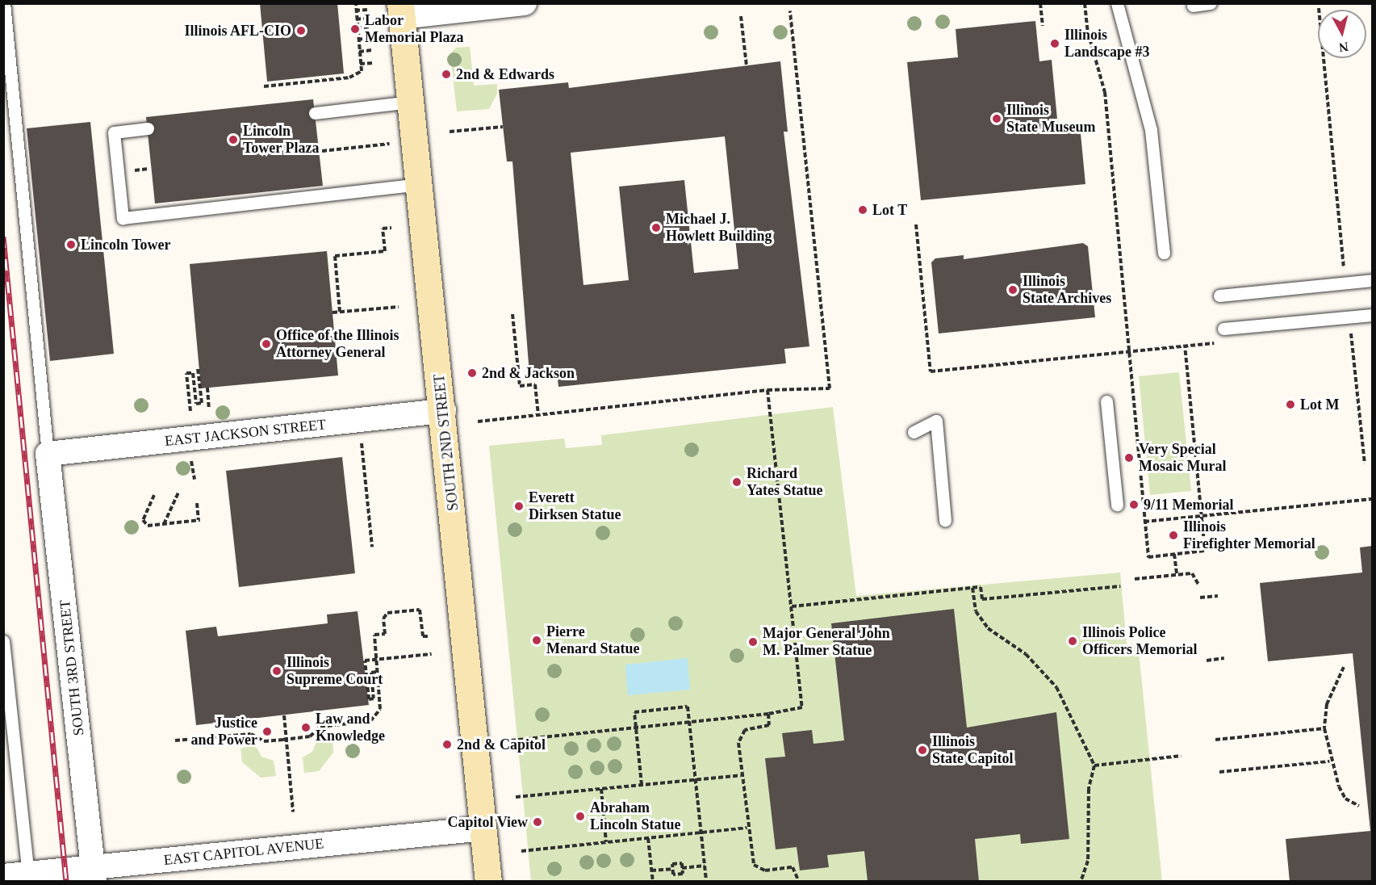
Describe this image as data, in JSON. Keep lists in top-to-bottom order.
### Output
{
  "streets": {
    "main road": ["SOUTH 2ND STREET"],
    "street": ["EAST JACKSON STREET", "SOUTH 3RD STREET", "EAST CAPITOL AVENUE"]
  },
  "crossings": [
    ["EAST JACKSON STREET", "SOUTH 2ND STREET"],
    ["EAST JACKSON STREET", "SOUTH 3RD STREET"],
    ["SOUTH 2ND STREET", "EAST CAPITOL AVENUE"],
    ["SOUTH 3RD STREET", "EAST CAPITOL AVENUE"]
  ],
  "places": [
    "Labor Memorial Plaza",
    "Illinois AFL-CIO",
    "Illinois Landscape #3",
    "2nd & Edwards",
    "Illinois State Museum",
    "Lincoln Tower Plaza",
    "Lot T",
    "Michael J. Howlett Building",
    "Lincoln Tower",
    "Illinois State Archives",
    "Office of the Illinois Attorney General",
    "2nd & Jackson",
    "Lot M",
    "Very Special Mosaic Mural",
    "Richard Yates Statue",
    "9/11 Memorial",
    "Everett Dirksen Statue",
    "Illinois Firefighter Memorial",
    "Pierre Menard Statue",
    "Illinois Police Officers Memorial",
    "Major General John M. Palmer Statue",
    "Illinois Supreme Court",
    "Law and Knowledge",
    "Justice and Power",
    "2nd & Capitol",
    "Illinois State Capitol",
    "Abraham Lincoln Statue",
    "Capitol View"
  ],
  "north": "bottom"
}
